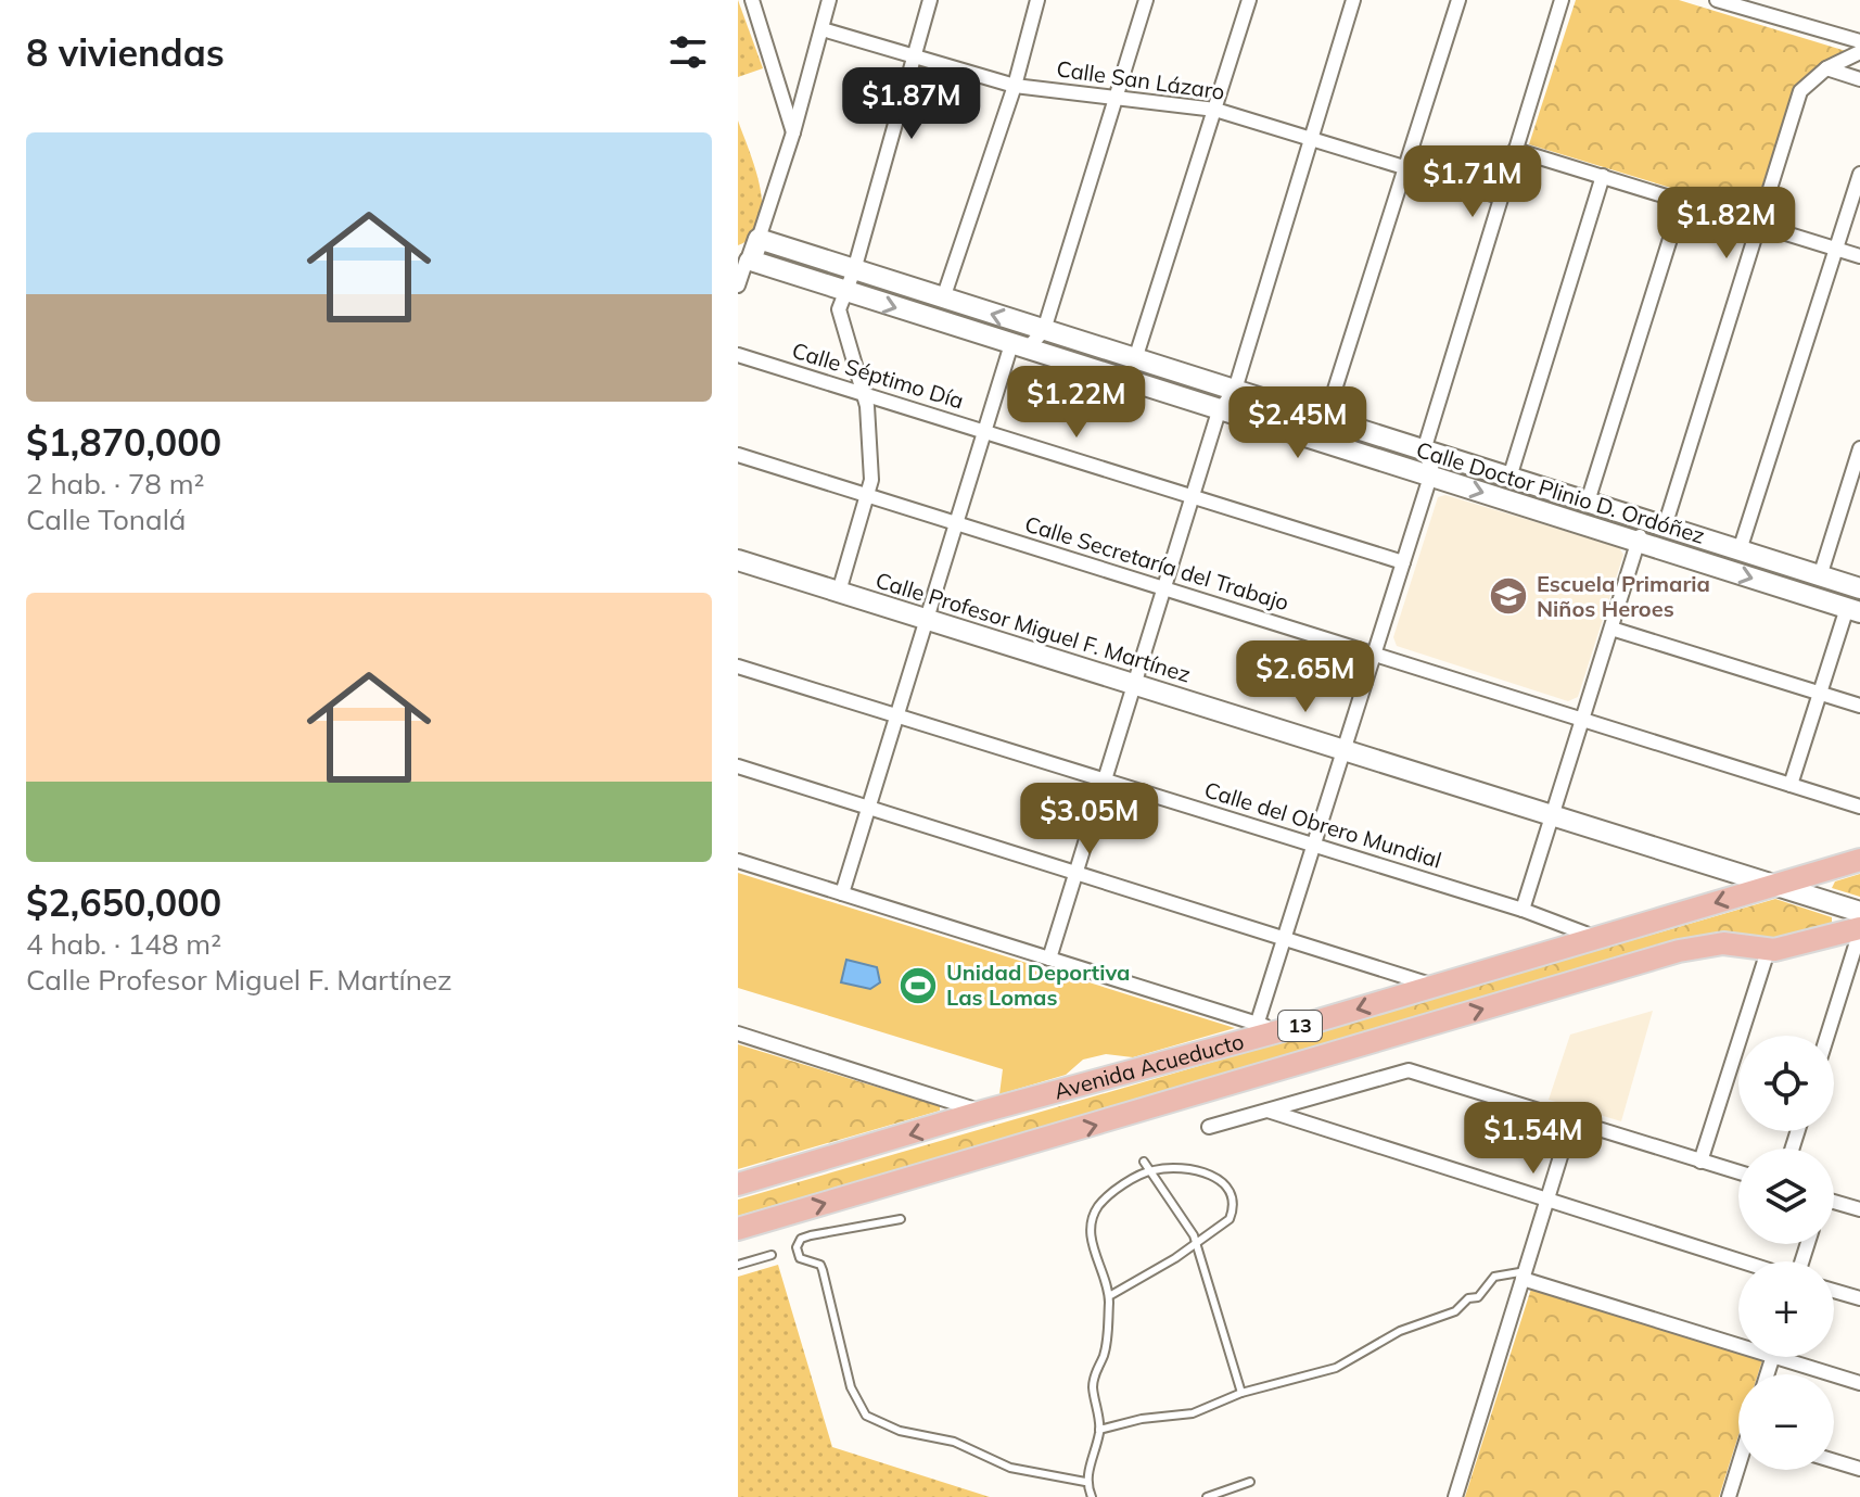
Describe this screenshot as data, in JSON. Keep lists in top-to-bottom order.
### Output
{
  "streets": {
    "main road": ["13", "Avenida Acueducto"],
    "street": [
      "Calle San Lázaro",
      "Calle Séptimo Día",
      "Calle Doctor Plinio D. Ordóñez",
      "Calle Secretaría del Trabajo",
      "Calle Profesor Miguel F. Martínez",
      "Calle del Obrero Mundial"
    ]
  },
  "crossings": [
    ["Calle Profesor Miguel F. Martínez", "Avenida Acueducto"],
    ["Calle del Obrero Mundial", "Avenida Acueducto"]
  ],
  "places": {
    "school or university": ["Escuela Primaria Niños Heroes"],
    "sports": ["Unidad Deportiva Las Lomas"]
  },
  "page": {
    "heading": "8 viviendas",
    "price": [
      "$1.87M",
      "$1.71M",
      "$1.82M",
      "$1.22M",
      "$2.45M",
      "$2.65M",
      "$3.05M",
      "$1.54M"
    ],
    "list": [
      {
        "name": "$1,870,000",
        "note": "2 hab. · 78 m² · Calle Tonalá"
      },
      {
        "name": "$2,650,000",
        "note": "4 hab. · 148 m² · Calle Profesor Miguel F. Martínez"
      }
    ],
    "map_buttons": ["+", "−"]
  }
}
